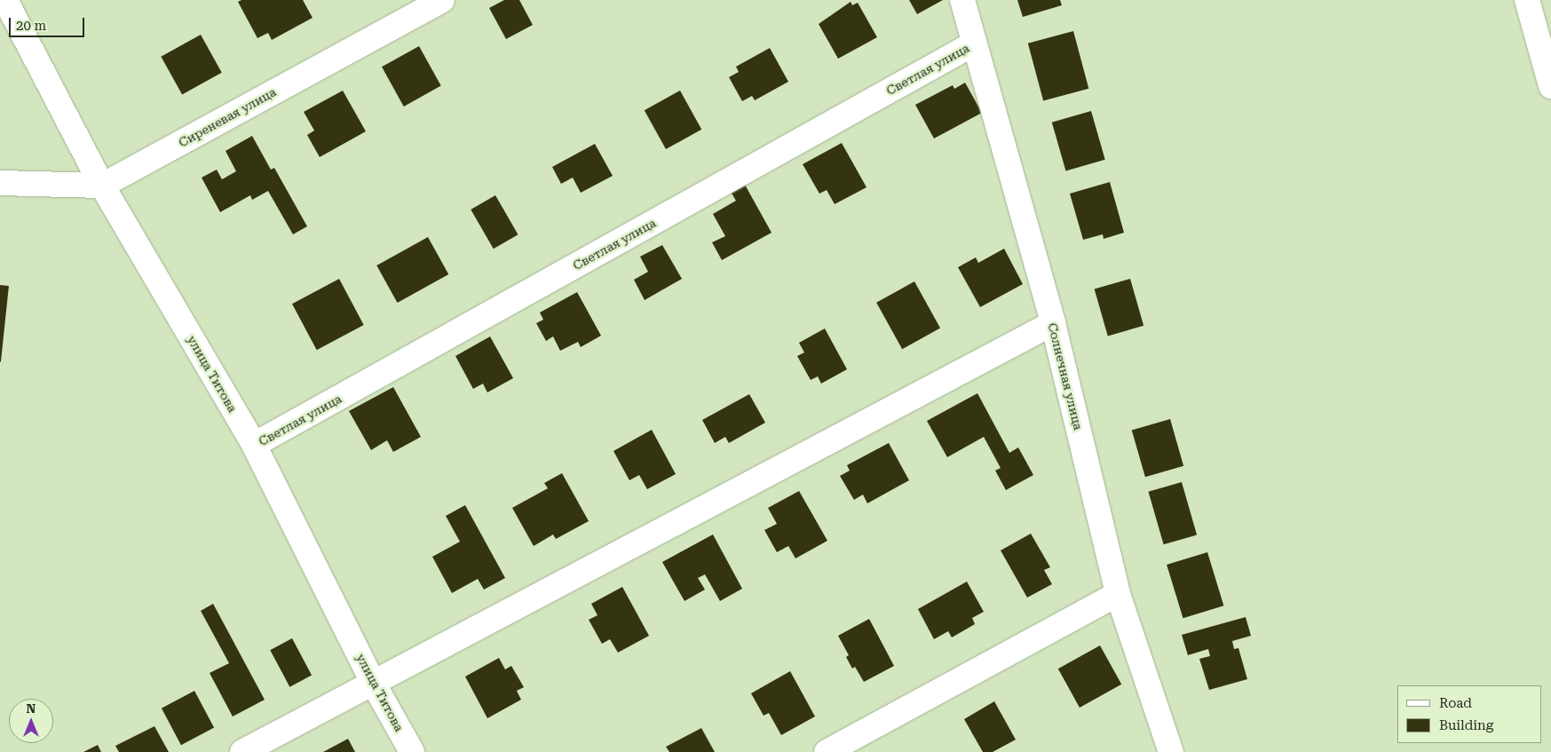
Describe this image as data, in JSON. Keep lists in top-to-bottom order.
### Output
{
  "streets": {
    "street": [
      "Светлая улица",
      "Сиреневая улица",
      "улица Титова",
      "Солнечная улица"
    ]
  },
  "crossings": [
    ["Светлая улица", "улица Титова"],
    ["Светлая улица", "Солнечная улица"],
    ["Сиреневая улица", "улица Титова"]
  ],
  "legend": ["Road", "Building"],
  "scale_bar": "20 m",
  "north": "top"
}
